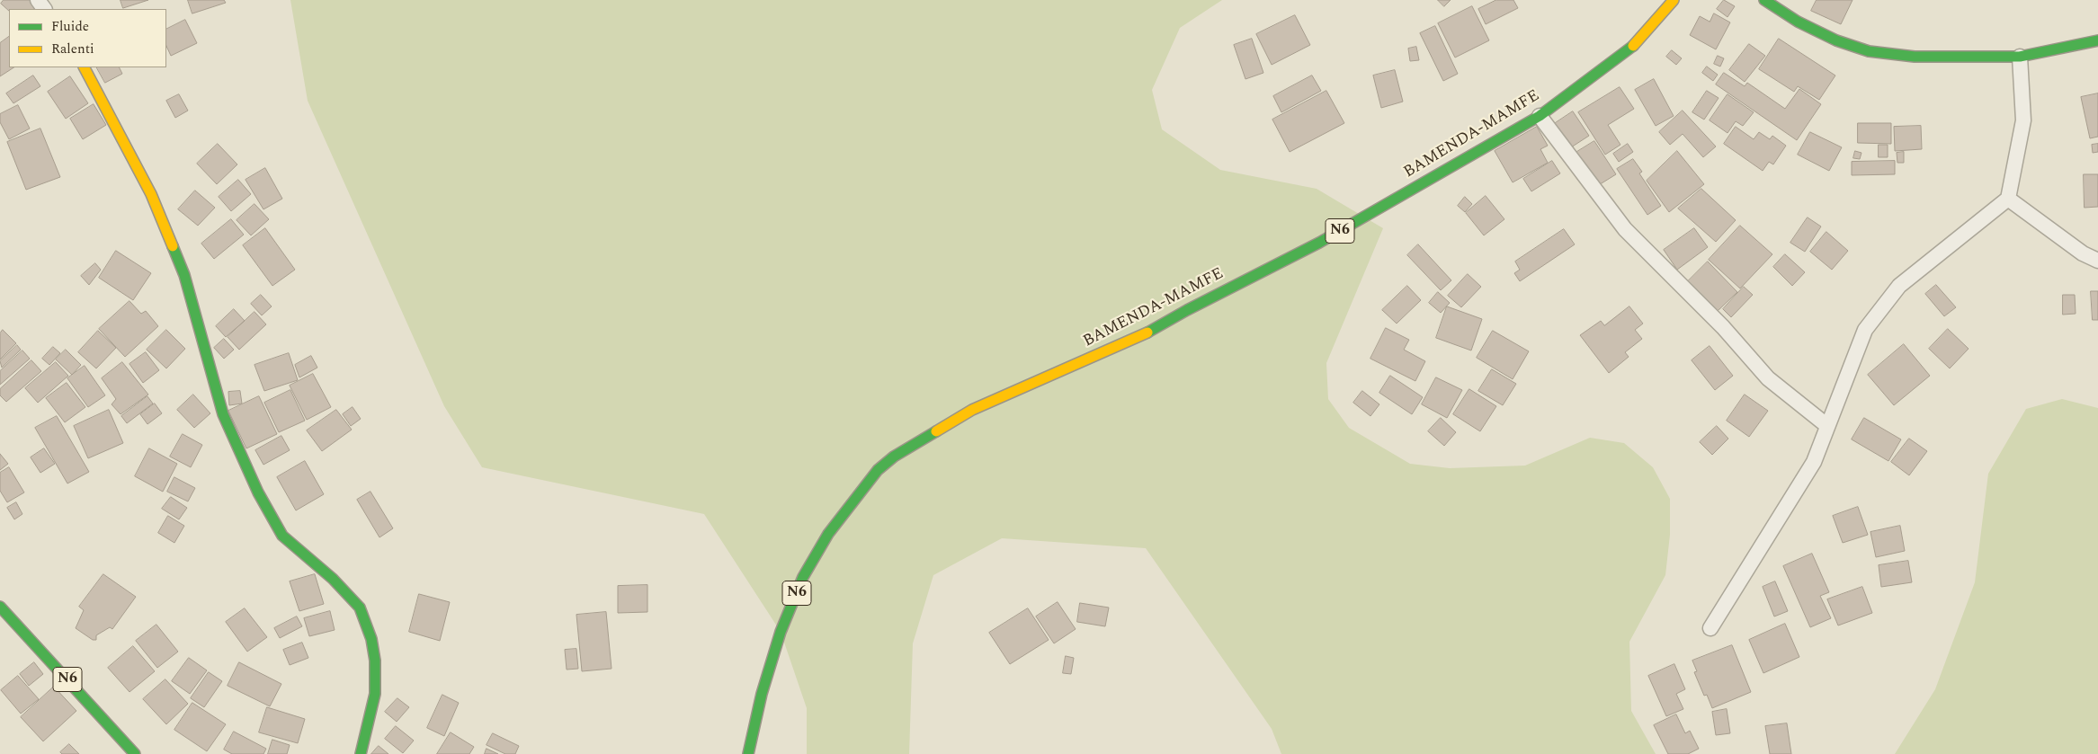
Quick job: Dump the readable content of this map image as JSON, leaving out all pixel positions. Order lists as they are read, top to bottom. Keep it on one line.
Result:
{"streets":{"main road":["BAMENDA-MAMFE","N6"]},"legend":["Fluide","Ralenti"]}
